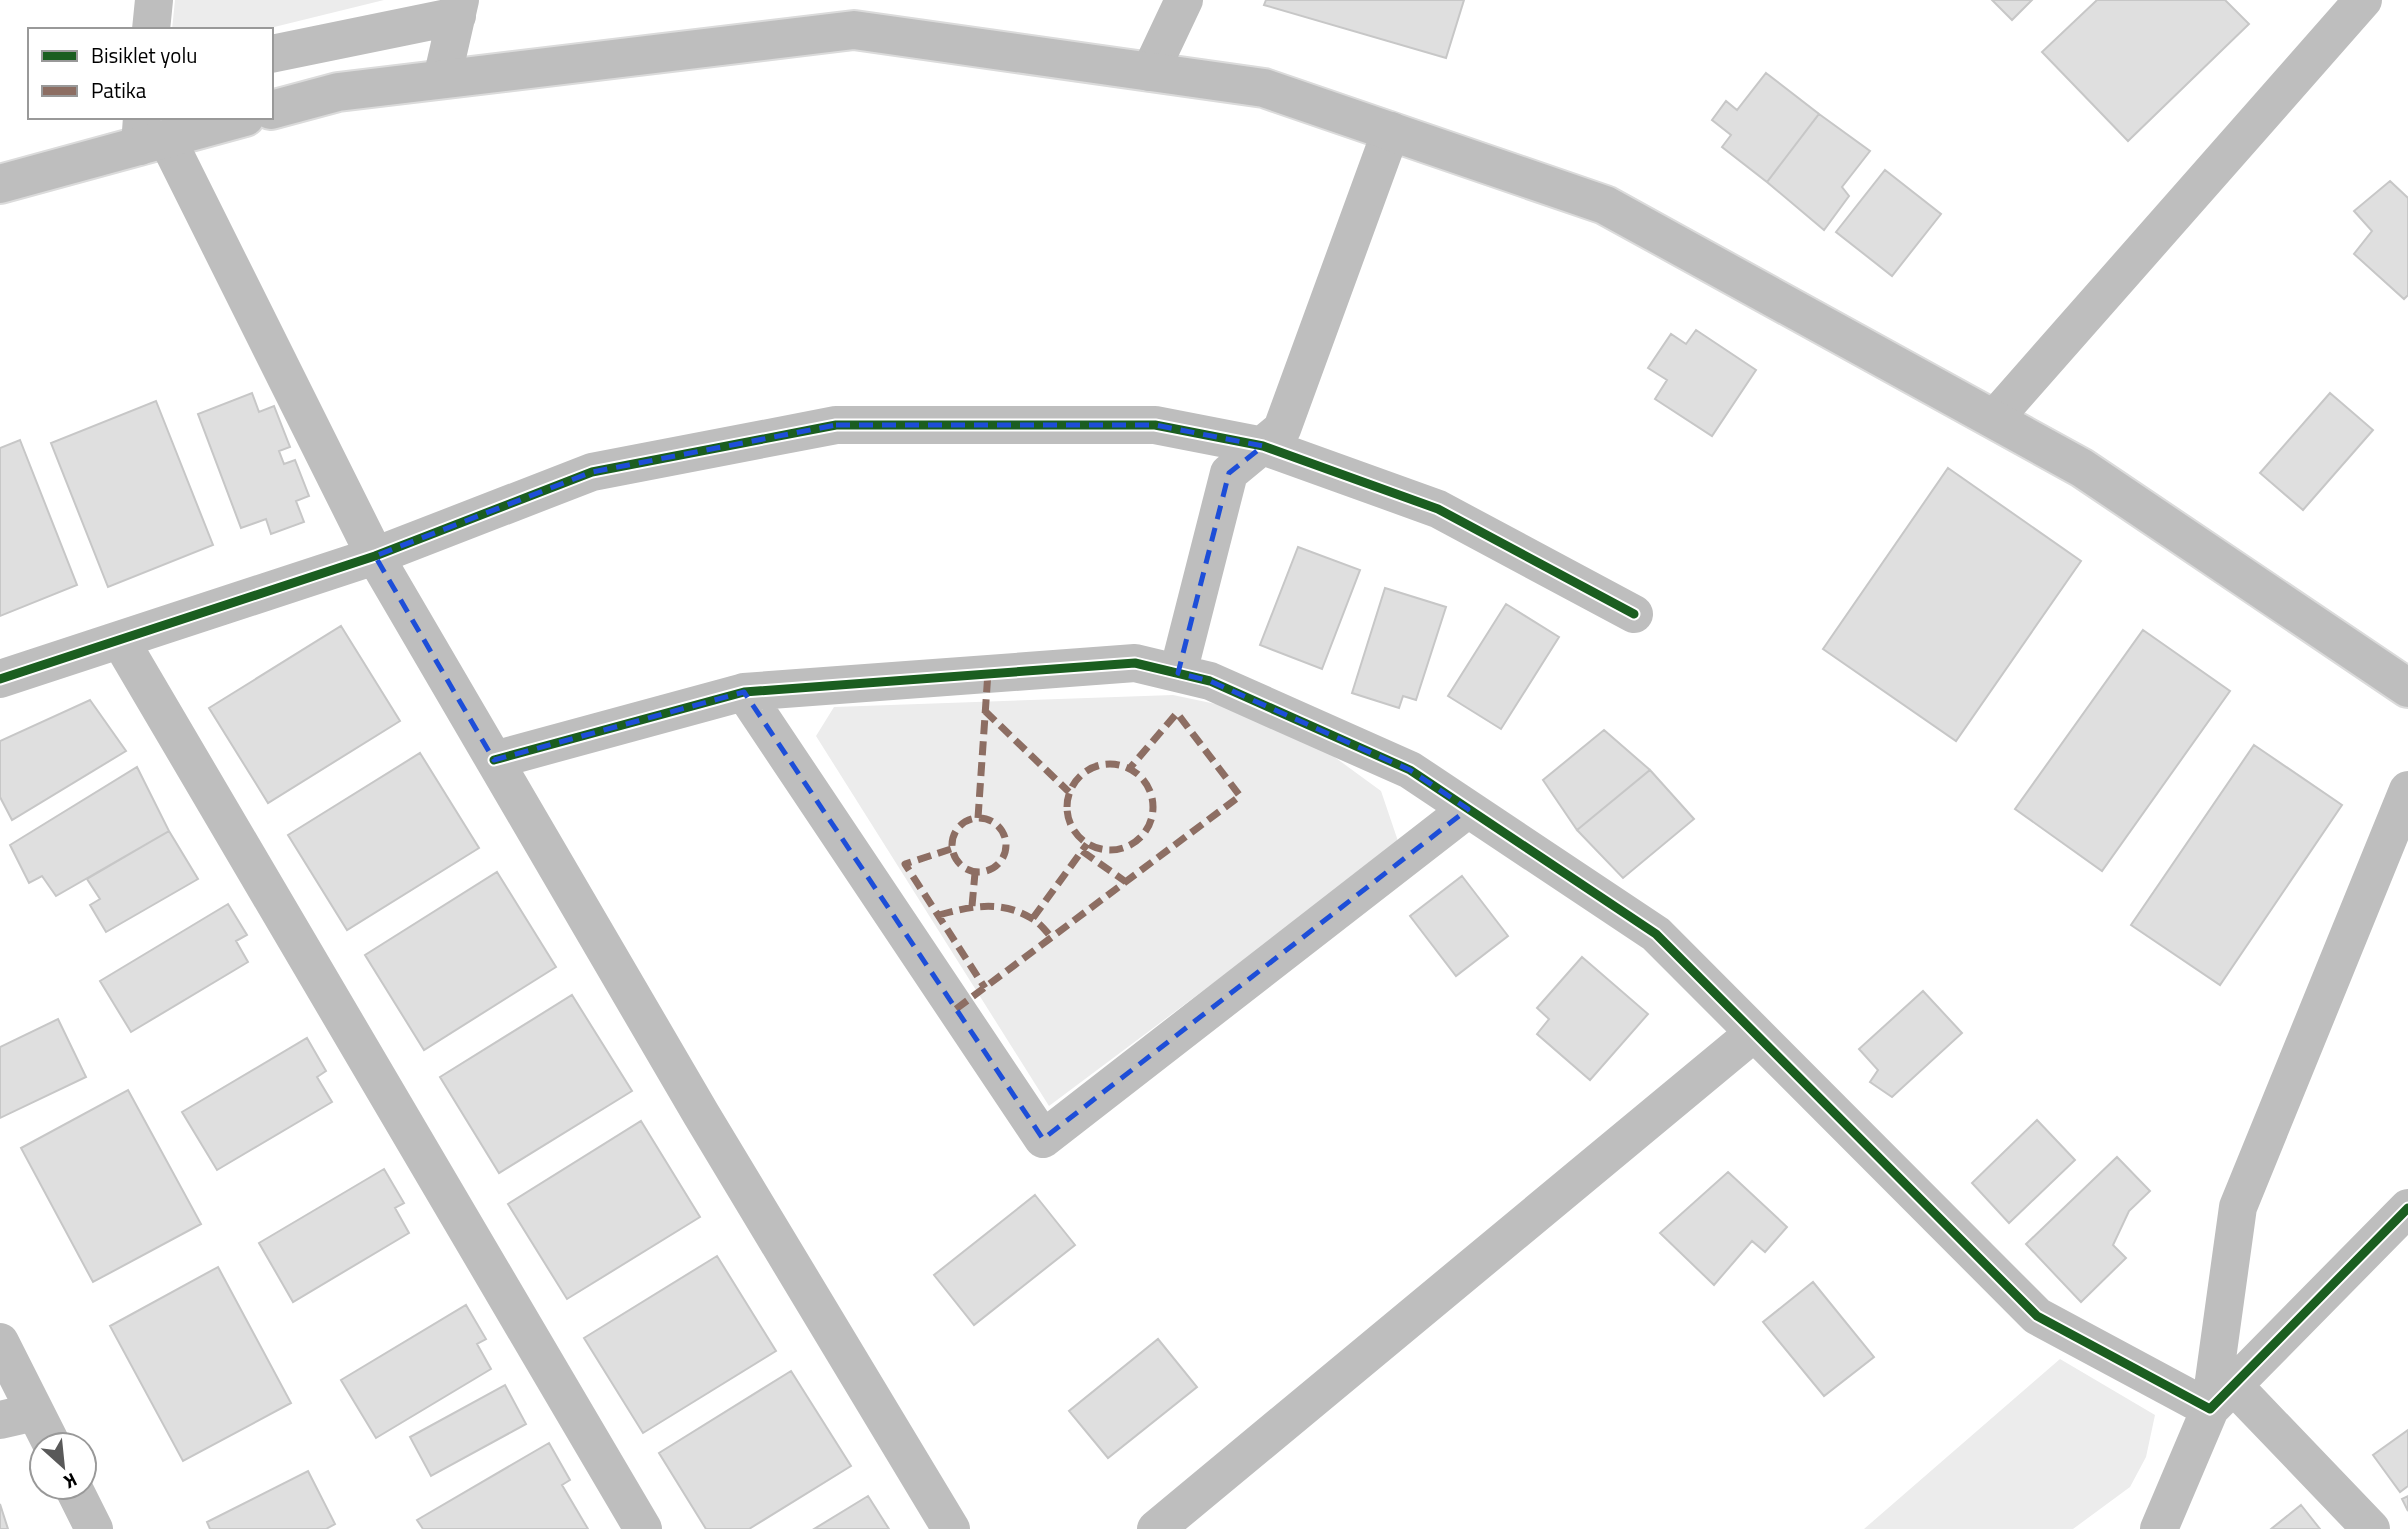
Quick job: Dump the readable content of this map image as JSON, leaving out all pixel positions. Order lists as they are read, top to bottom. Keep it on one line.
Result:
{"legend":["Bisiklet yolu","Patika"],"north":"bottom right"}
